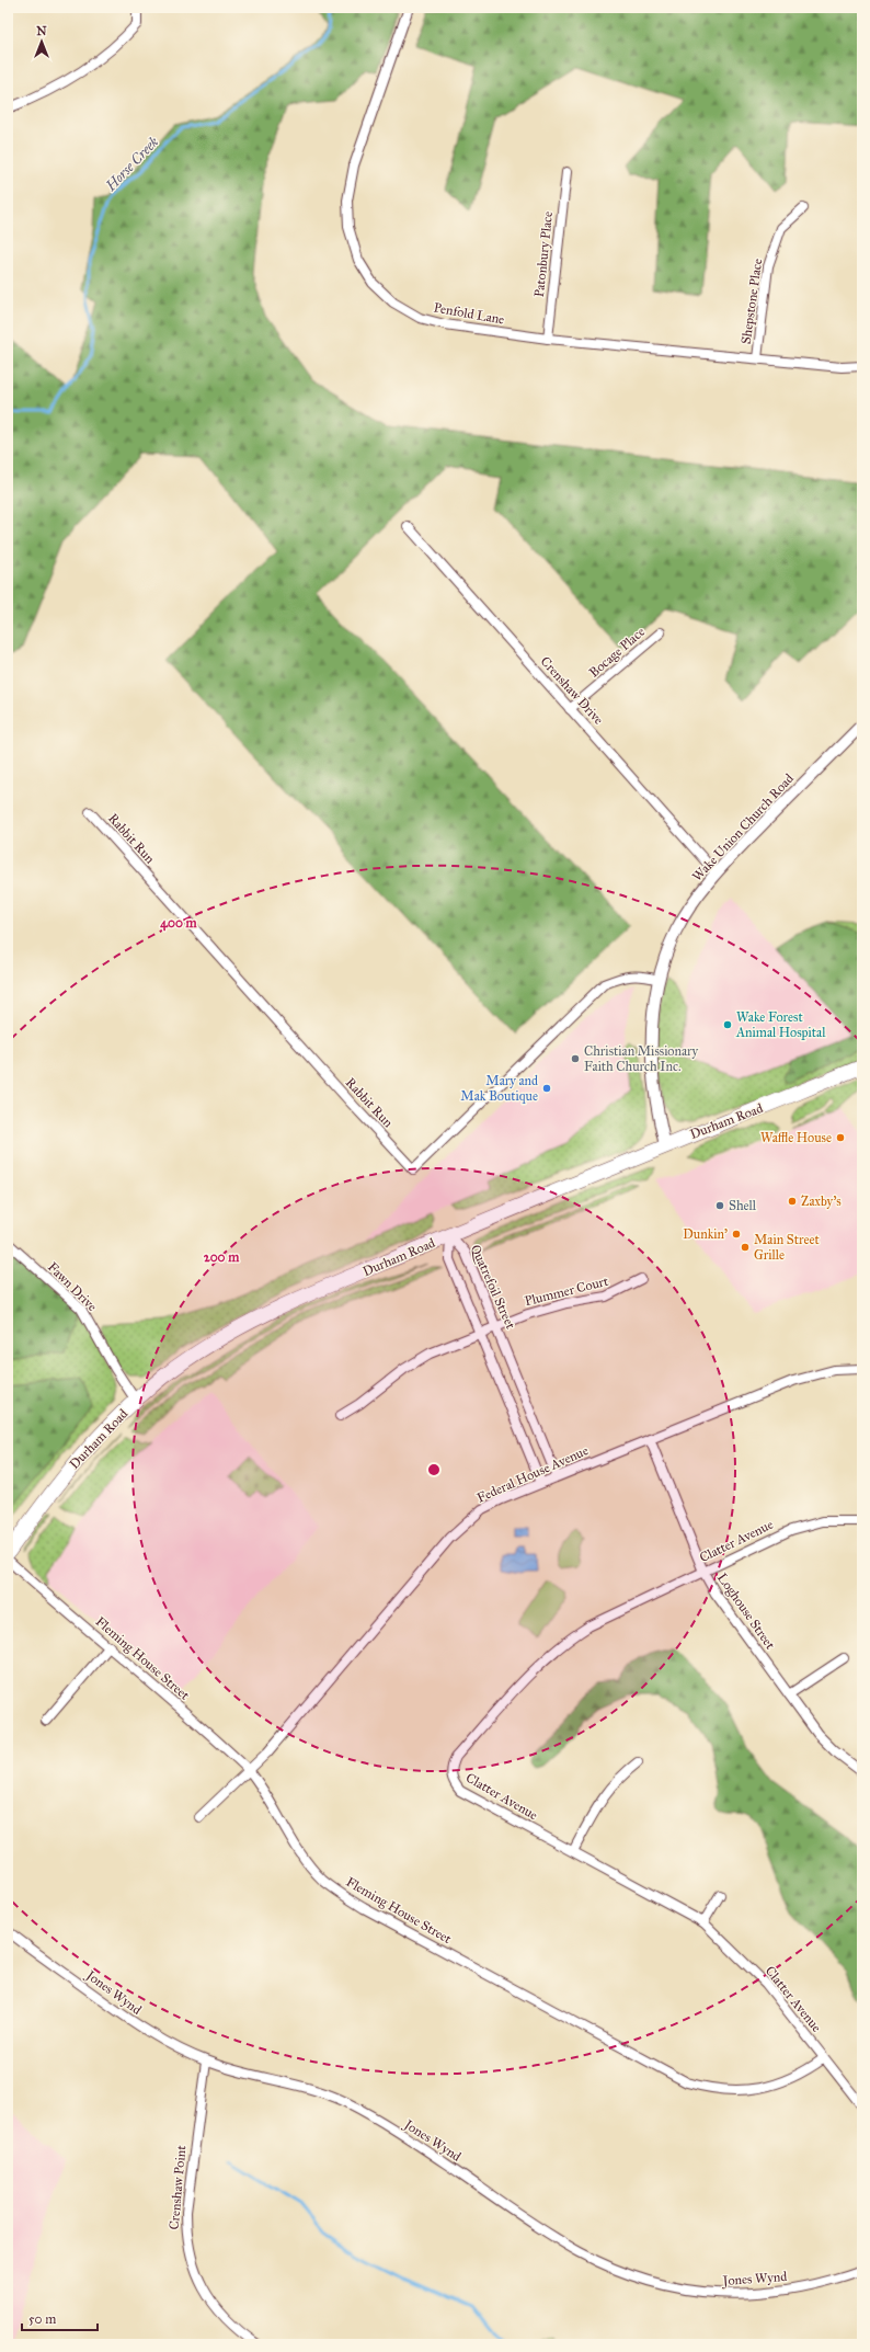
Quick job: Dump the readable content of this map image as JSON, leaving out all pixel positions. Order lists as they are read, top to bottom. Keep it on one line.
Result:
{"streets":{"main road":["Durham Road"],"street":["Patonbury Place","Shepstone Place","Penfold Lane","Bocage Place","Crenshaw Drive","Wake Union Church Road","Rabbit Run","Fawn Drive","Quatrefoil Street","Plummer Court","Federal House Avenue","Clatter Avenue","Loghouse Street","Fleming House Street","Jones Wynd","Crenshaw Point"]},"crossings":[["Patonbury Place","Penfold Lane"],["Shepstone Place","Penfold Lane"],["Bocage Place","Crenshaw Drive"],["Crenshaw Drive","Wake Union Church Road"],["Wake Union Church Road","Rabbit Run"],["Wake Union Church Road","Durham Road"],["Durham Road","Fawn Drive"],["Durham Road","Quatrefoil Street"],["Quatrefoil Street","Plummer Court"],["Quatrefoil Street","Federal House Avenue"],["Federal House Avenue","Loghouse Street"],["Federal House Avenue","Fleming House Street"],["Clatter Avenue","Loghouse Street"],["Clatter Avenue","Fleming House Street"],["Jones Wynd","Crenshaw Point"]],"water":["Horse Creek"],"places":["Wake Forest Animal Hospital","Christian Missionary Faith Church Inc.","Mary and Mak Boutique","Waffle House","Zaxby's","Shell","Dunkin'","Main Street Grille"],"scale_bar":"50 m","north":"top","rings":["400 m","200 m"]}
